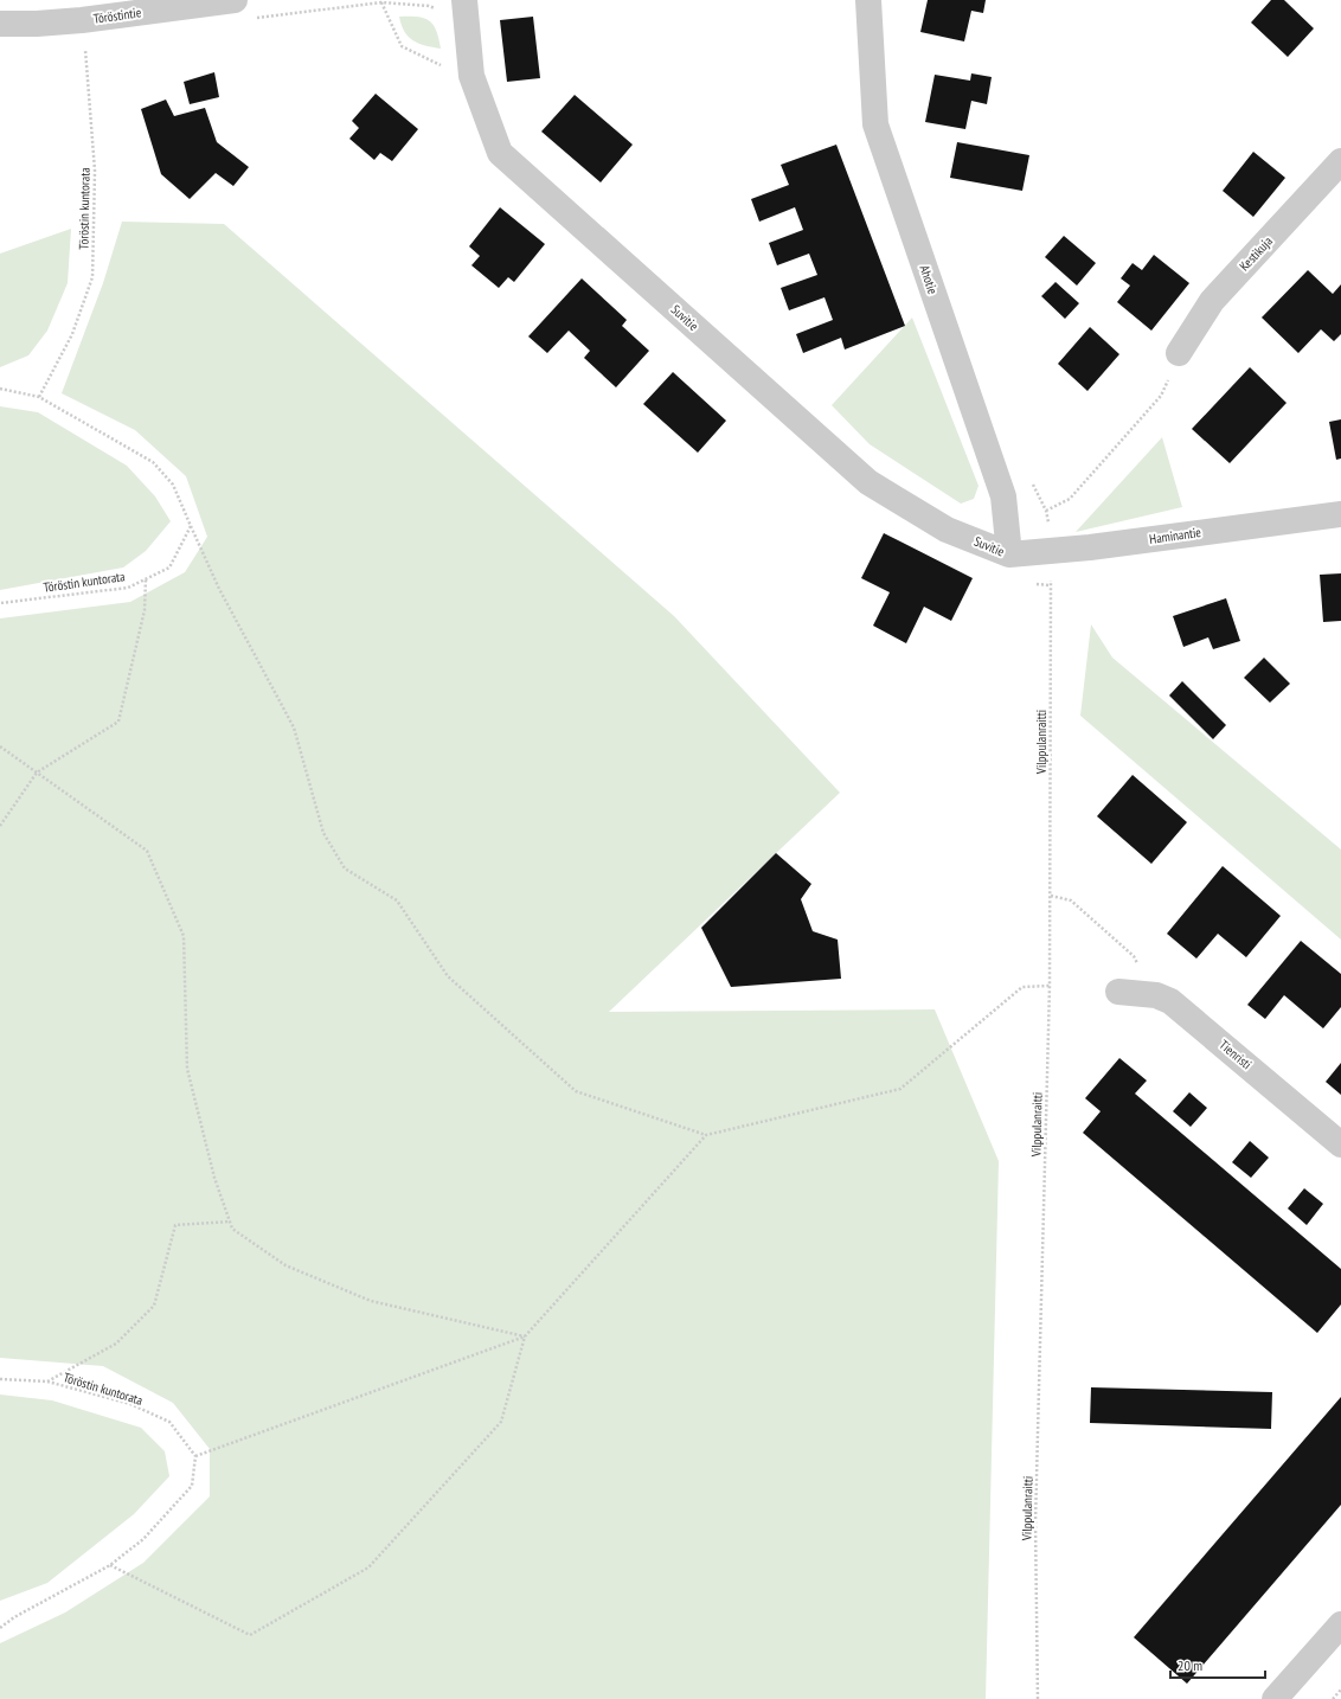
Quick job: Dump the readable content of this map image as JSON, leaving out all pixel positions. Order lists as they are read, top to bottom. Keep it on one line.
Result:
{"streets":{"street":["Töröstintie","Kestikuja","Ahotie","Suvitie","Haminantie","Tienristi"],"path":["Töröstin kuntorata","Vilppulanraitti"]},"crossings":[["Ahotie","Suvitie"],["Ahotie","Haminantie"],["Suvitie","Haminantie"],["Haminantie","Vilppulanraitti"]],"scale_bar":"20 m"}
